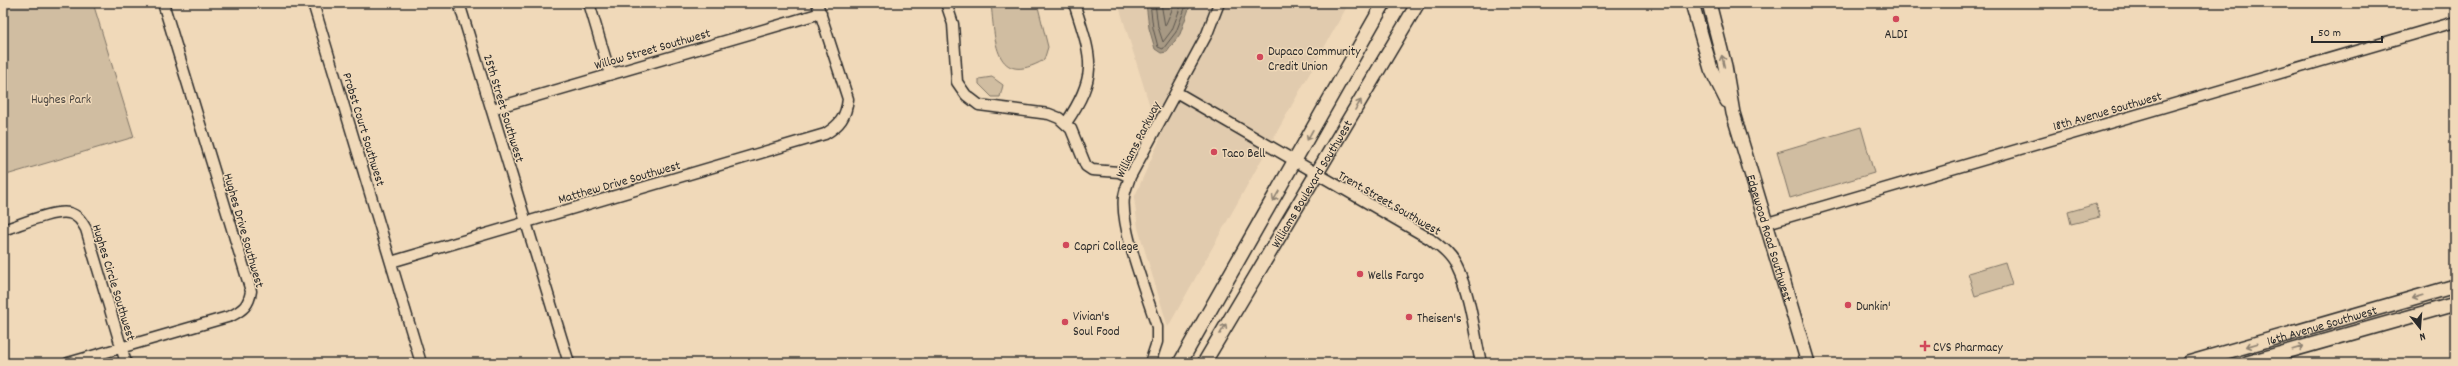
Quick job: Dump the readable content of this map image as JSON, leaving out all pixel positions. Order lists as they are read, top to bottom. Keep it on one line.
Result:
{"streets":{"main road":["Williams Boulevard Southwest","Edgewood Road Southwest","16th Avenue Southwest"],"street":["Willow Street Southwest","25th Street Southwest","18th Avenue Southwest","Probst Court Southwest","Williams Parkway","Matthew Drive Southwest","Trent Street Southwest","Hughes Drive Southwest","Hughes Circle Southwest"]},"crossings":[["Willow Street Southwest","25th Street Southwest"],["Willow Street Southwest","Matthew Drive Southwest"],["25th Street Southwest","Matthew Drive Southwest"],["18th Avenue Southwest","Edgewood Road Southwest"],["Probst Court Southwest","Matthew Drive Southwest"],["Williams Parkway","Trent Street Southwest"],["Williams Boulevard Southwest","Trent Street Southwest"],["Hughes Drive Southwest","Hughes Circle Southwest"]],"parks":["Hughes Park"],"places":{"other":["ALDI","Dupaco Community Credit Union","Taco Bell","Capri College","Wells Fargo","Dunkin'","Theisen's","Vivian's Soul Food"],"health":["CVS Pharmacy"]},"scale_bar":"50 m","north":"bottom"}
